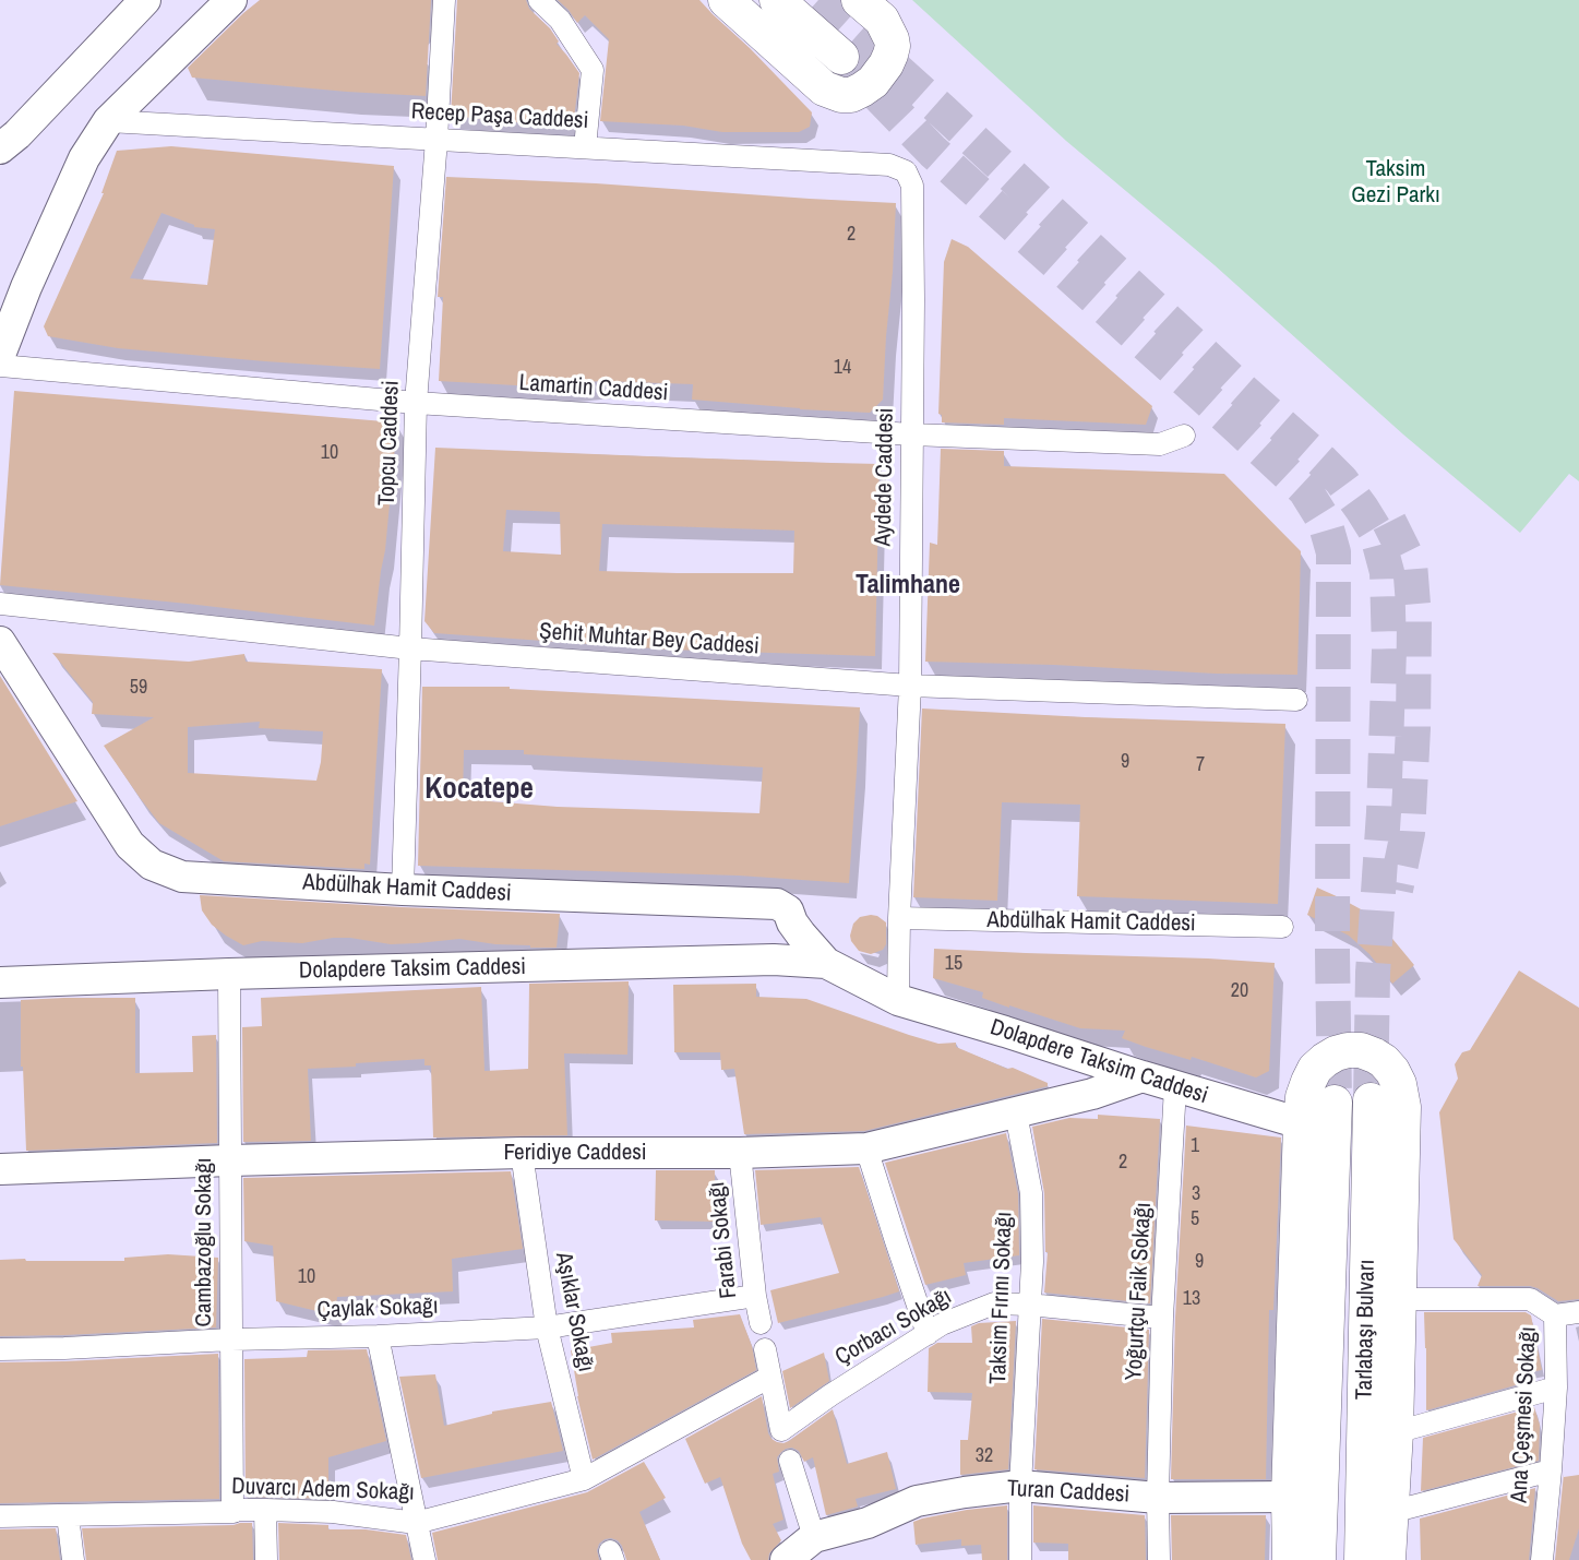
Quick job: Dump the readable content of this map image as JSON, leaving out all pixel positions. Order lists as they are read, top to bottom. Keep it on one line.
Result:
{"streets":{"main road":["Tarlabaşı Bulvarı"],"street":["Recep Paşa Caddesi","Lamartin Caddesi","Topcu Caddesi","Aydede Caddesi","Şehit Muhtar Bey Caddesi","Abdülhak Hamit Caddesi","Dolapdere Taksim Caddesi","Feridiye Caddesi","Farabi Sokağı","Cambazoğlu Sokağı","Yoğurtçu Faik Sokağı","Taksim Fırını Sokağı","Çaylak Sokağı","Aşıklar Sokağı","Çorbacı Sokağı","Ana Çeşmesi Sokağı","Duvarcı Adem Sokağı","Turan Caddesi"]},"crossings":[["Recep Paşa Caddesi","Topcu Caddesi"],["Recep Paşa Caddesi","Aydede Caddesi"],["Lamartin Caddesi","Topcu Caddesi"],["Lamartin Caddesi","Aydede Caddesi"],["Topcu Caddesi","Şehit Muhtar Bey Caddesi"],["Topcu Caddesi","Abdülhak Hamit Caddesi"],["Aydede Caddesi","Şehit Muhtar Bey Caddesi"],["Aydede Caddesi","Abdülhak Hamit Caddesi"],["Aydede Caddesi","Dolapdere Taksim Caddesi"],["Abdülhak Hamit Caddesi","Dolapdere Taksim Caddesi"],["Dolapdere Taksim Caddesi","Feridiye Caddesi"],["Dolapdere Taksim Caddesi","Cambazoğlu Sokağı"],["Dolapdere Taksim Caddesi","Yoğurtçu Faik Sokağı"],["Feridiye Caddesi","Farabi Sokağı"],["Feridiye Caddesi","Cambazoğlu Sokağı"],["Feridiye Caddesi","Taksim Fırını Sokağı"],["Feridiye Caddesi","Aşıklar Sokağı"],["Farabi Sokağı","Çaylak Sokağı"],["Cambazoğlu Sokağı","Çaylak Sokağı"],["Cambazoğlu Sokağı","Duvarcı Adem Sokağı"],["Yoğurtçu Faik Sokağı","Çorbacı Sokağı"],["Yoğurtçu Faik Sokağı","Turan Caddesi"],["Taksim Fırını Sokağı","Çorbacı Sokağı"],["Taksim Fırını Sokağı","Turan Caddesi"],["Çaylak Sokağı","Aşıklar Sokağı"],["Aşıklar Sokağı","Duvarcı Adem Sokağı"],["Çorbacı Sokağı","Duvarcı Adem Sokağı"]],"districts":["Talimhane","Kocatepe"],"parks":["Taksim Gezi Parkı"],"house_numbers":["2","14","10","59","9","7","15","20","1","2","3","5","9","10","13","32"]}
